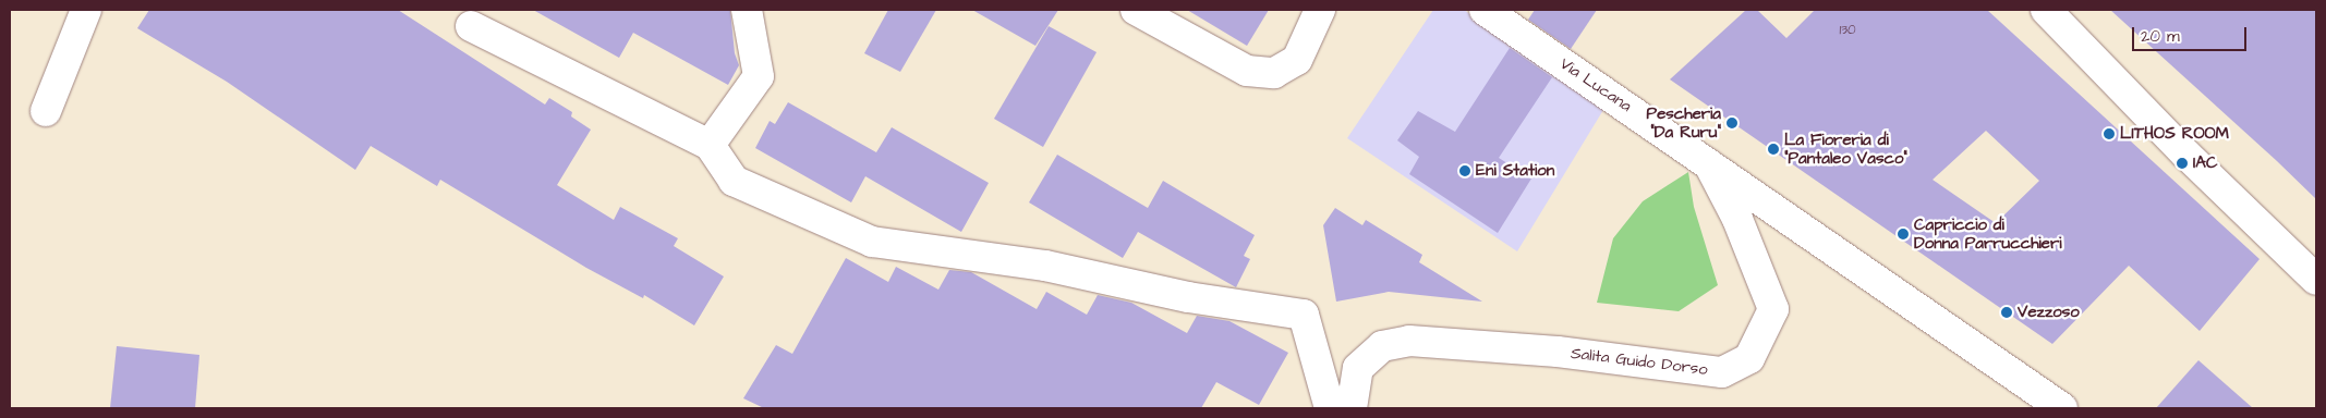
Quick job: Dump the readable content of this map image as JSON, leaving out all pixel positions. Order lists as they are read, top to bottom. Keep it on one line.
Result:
{"streets":{"street":["Via Lucana","Salita Guido Dorso"]},"crossings":[["Via Lucana","Salita Guido Dorso"]],"places":["Pescheria \"Da Ruru\"","LITHOS ROOM","La Fioreria di \"Pantaleo Vasco\"","IAC","Eni Station","Capriccio di Donna Parrucchieri","Vezzoso"],"house_numbers":["130"],"scale_bar":"20 m"}
